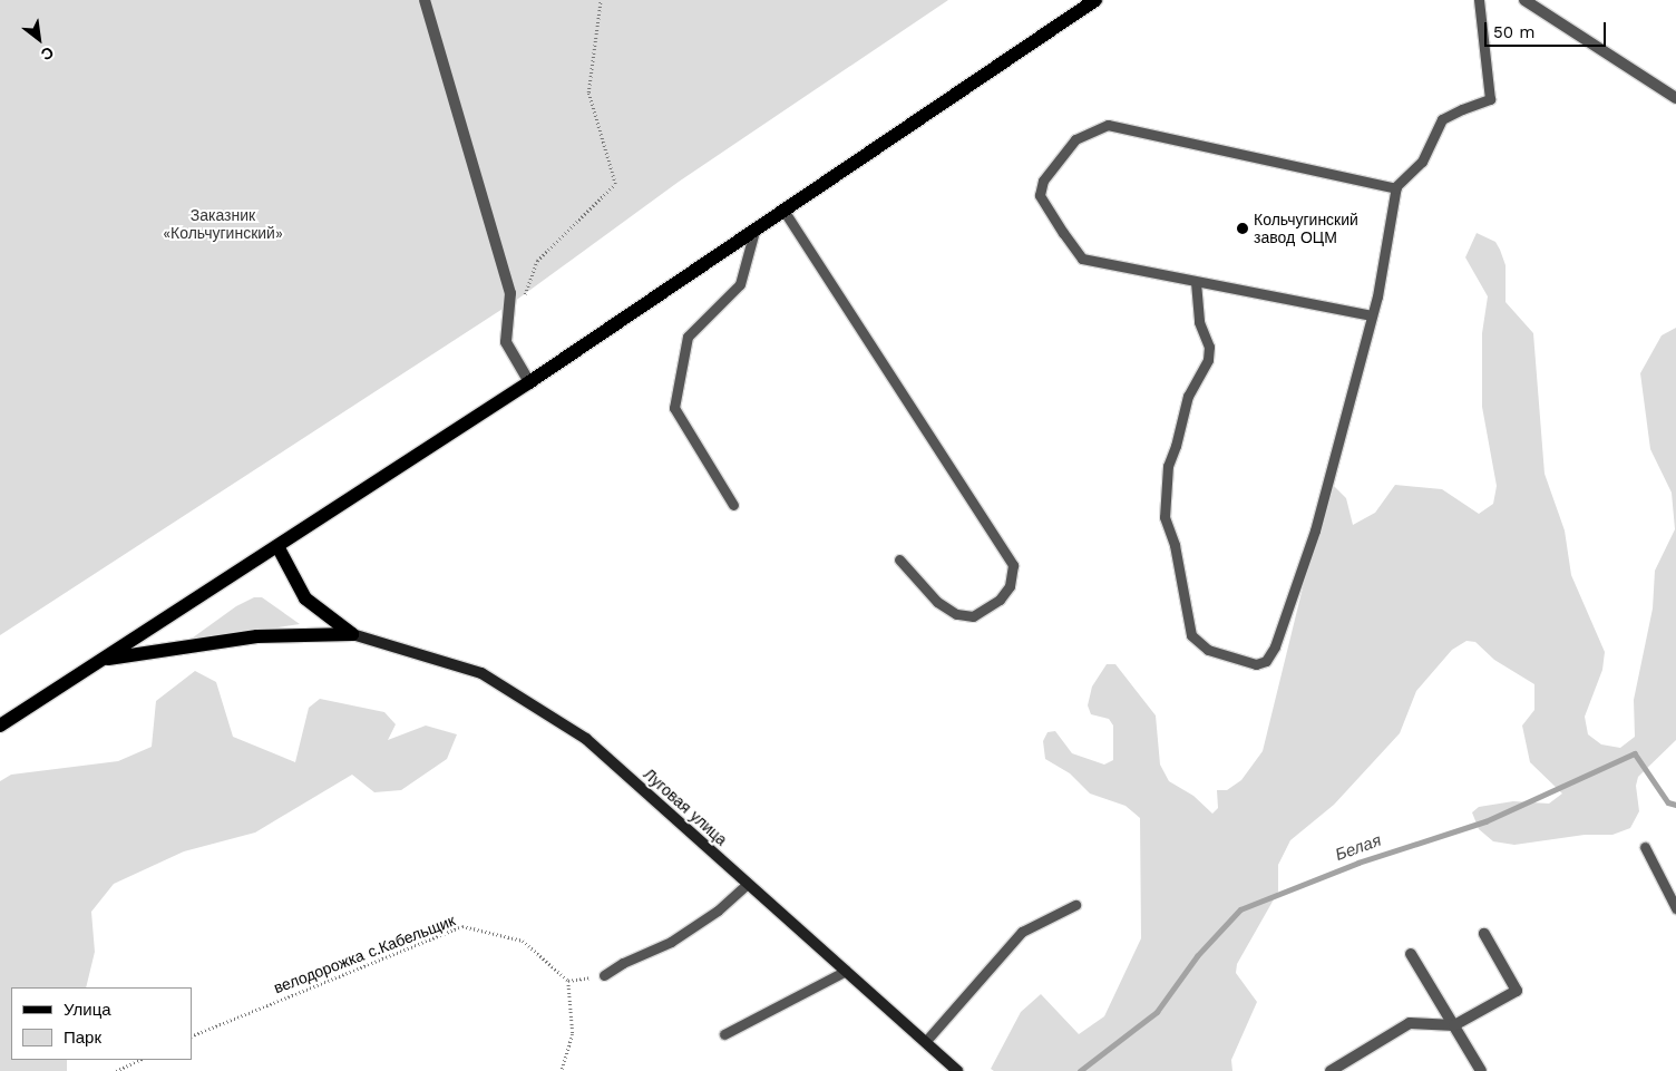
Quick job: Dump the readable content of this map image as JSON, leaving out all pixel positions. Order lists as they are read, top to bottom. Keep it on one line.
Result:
{"streets":{"street":["Луговая улица"],"path":["велодорожка с.Кабельщик"]},"water":["Белая"],"parks":["Заказник «Кольчугинский»"],"places":["Кольчугинский завод ОЦМ"],"legend":["Улица","Парк"],"scale_bar":"50 m","north":"bottom right"}
